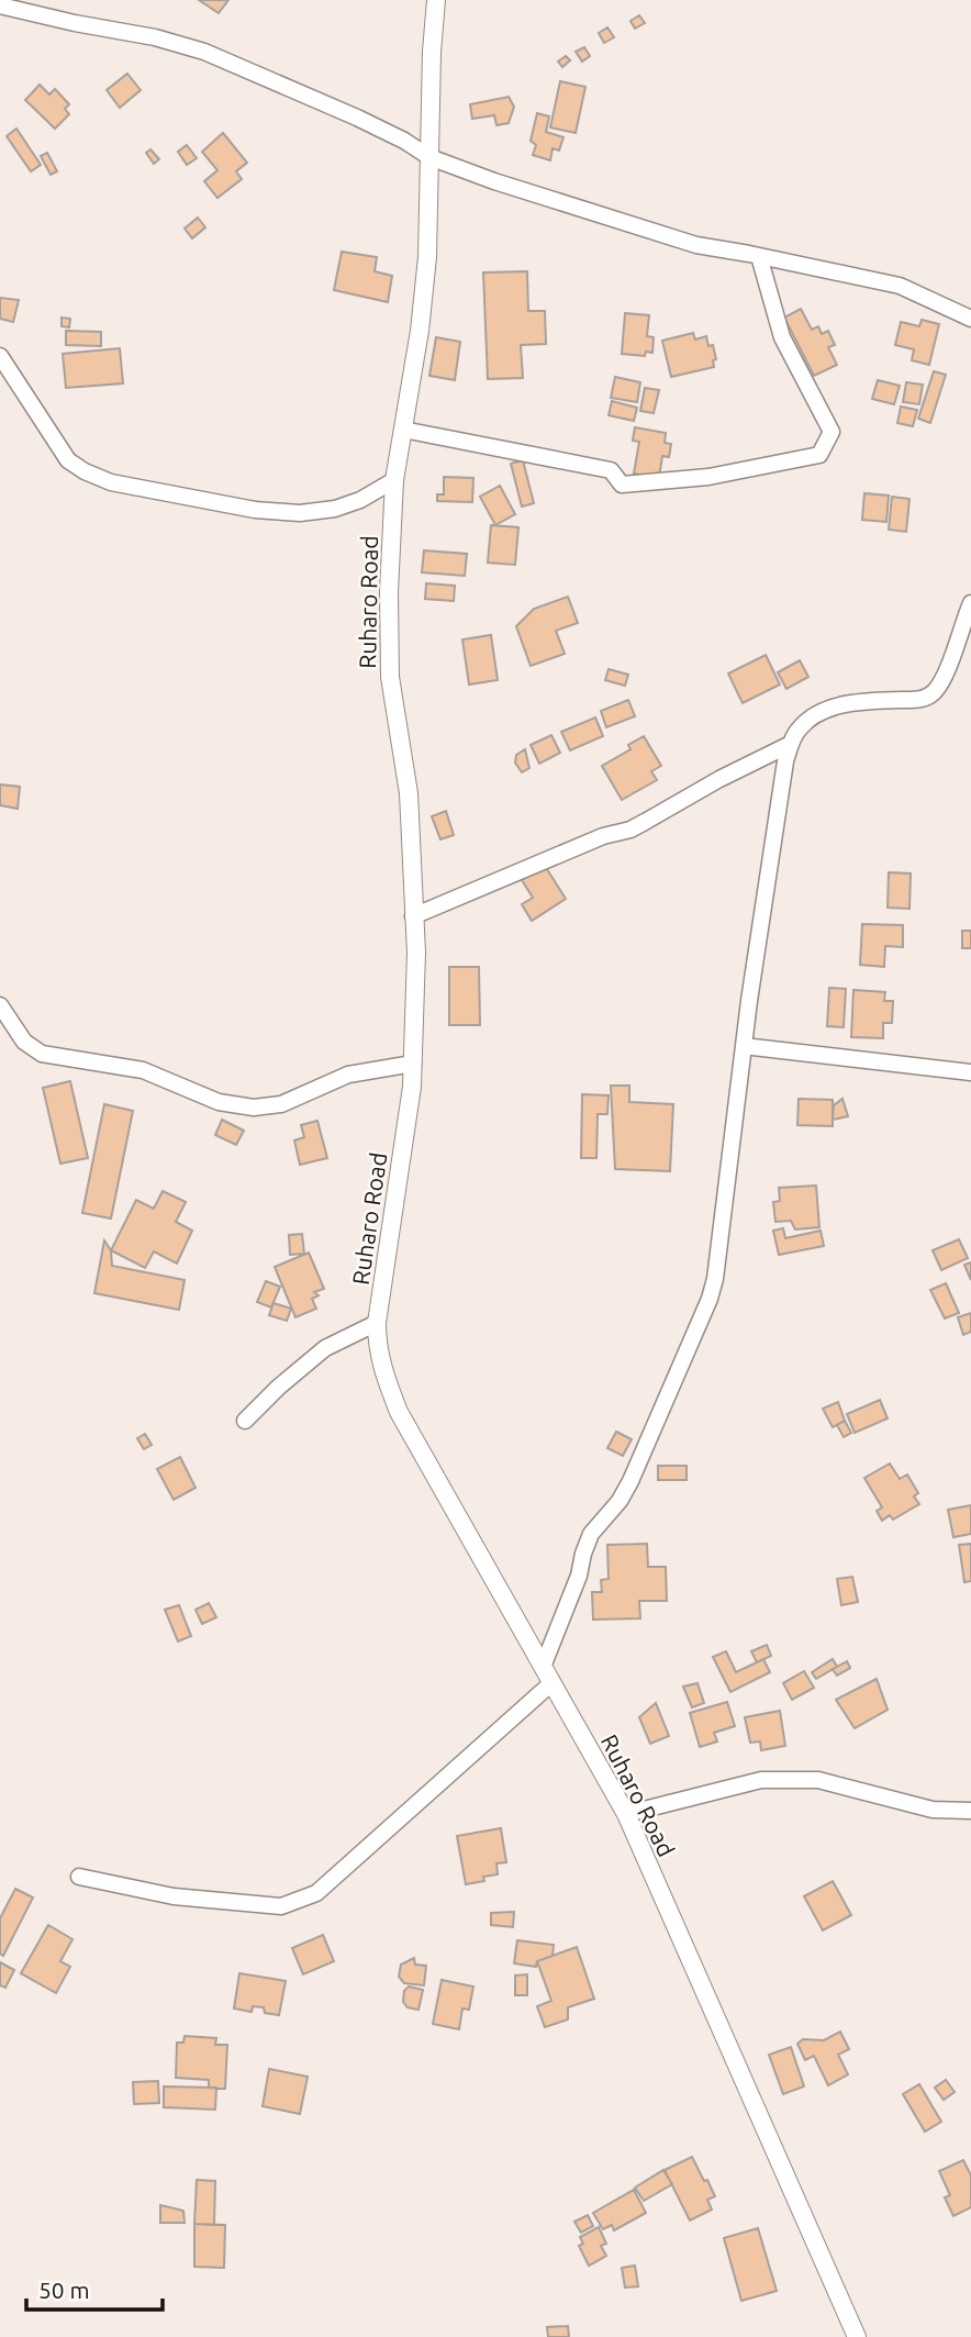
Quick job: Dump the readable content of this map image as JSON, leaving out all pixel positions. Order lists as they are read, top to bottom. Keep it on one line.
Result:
{"streets":{"street":["Ruharo Road"]},"scale_bar":"50 m"}
